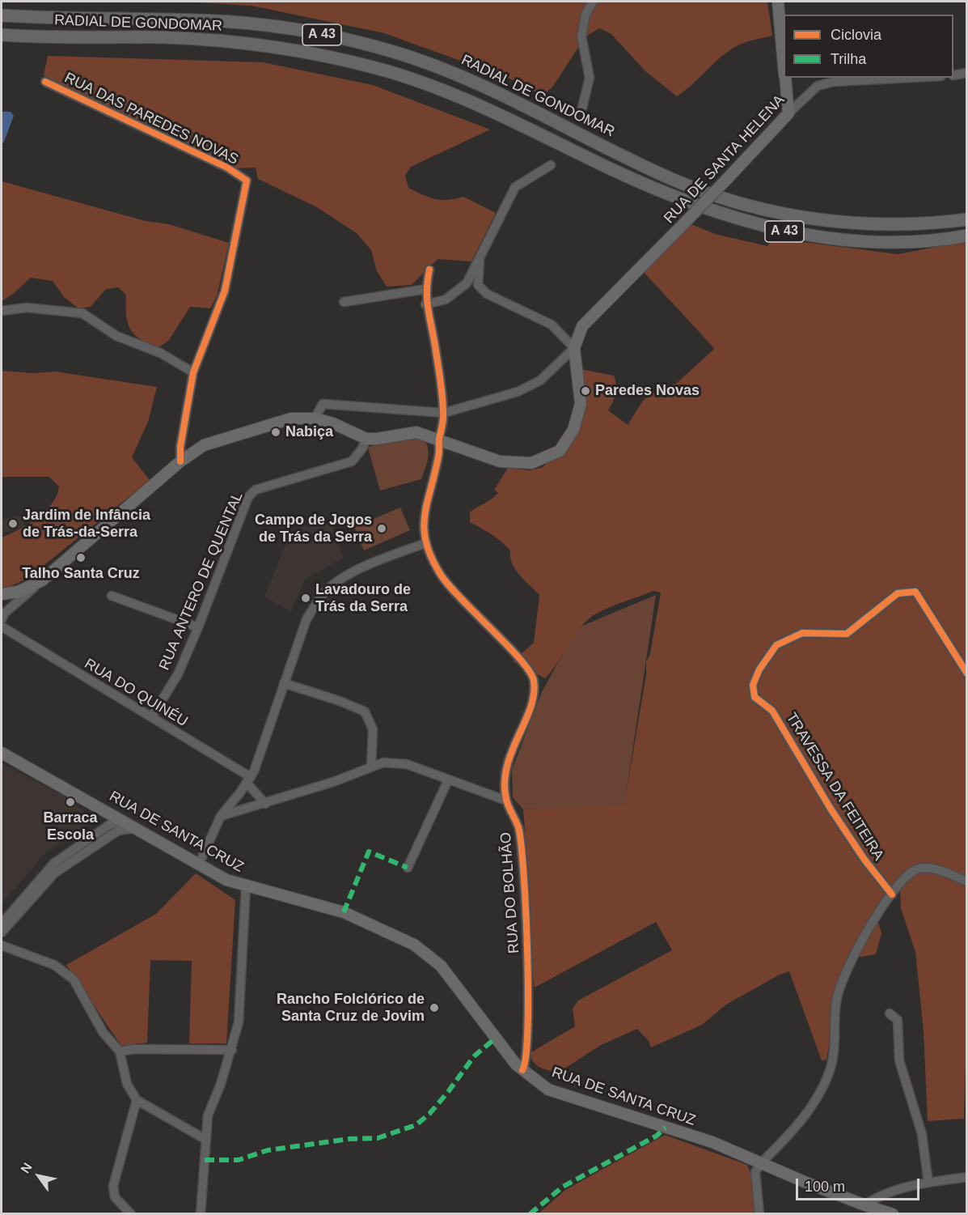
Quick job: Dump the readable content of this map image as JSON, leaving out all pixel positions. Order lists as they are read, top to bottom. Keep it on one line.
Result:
{"streets":{"highway":["RADIAL DE GONDOMAR","A 43"],"main road":["RUA DE SANTA HELENA","RUA DE SANTA CRUZ"],"street":["RUA DAS PAREDES NOVAS","RUA ANTERO DE QUENTAL","RUA DO QUINÉU","TRAVESSA DA FEITEIRA","RUA DO BOLHÃO"]},"crossings":[["RUA ANTERO DE QUENTAL","RUA DO QUINÉU"],["RUA DE SANTA CRUZ","RUA DO BOLHÃO"]],"places":["Paredes Novas","Nabiça","Jardim de Infância de Trás-da-Serra","Campo de Jogos de Trás da Serra","Talho Santa Cruz","Lavadouro de Trás da Serra","Barraca Escola","Rancho Folclórico de Santa Cruz de Jovim"],"legend":["Ciclovia","Trilha"],"scale_bar":"100 m","north":"top left"}
